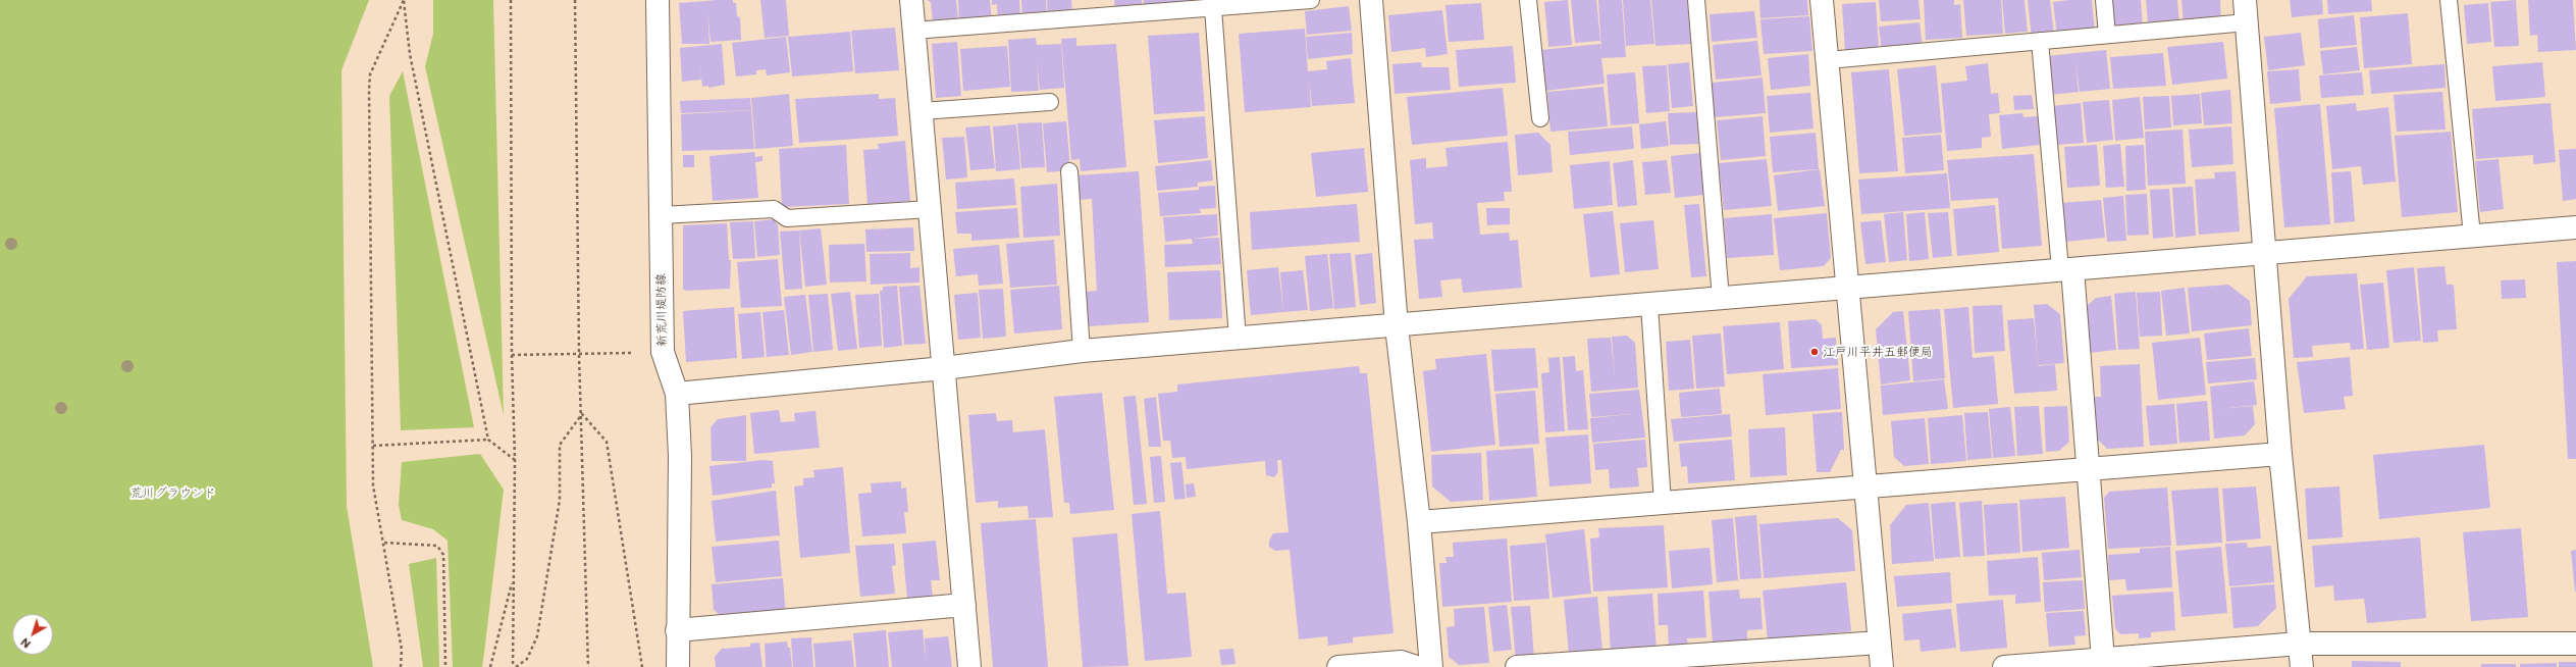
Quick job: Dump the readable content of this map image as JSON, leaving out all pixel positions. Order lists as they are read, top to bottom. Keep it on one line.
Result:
{"streets":{"street":["新荒川堤防線"]},"parks":["荒川グラウンド"],"places":["江戸川平井五郵便局"],"north":"bottom left"}
